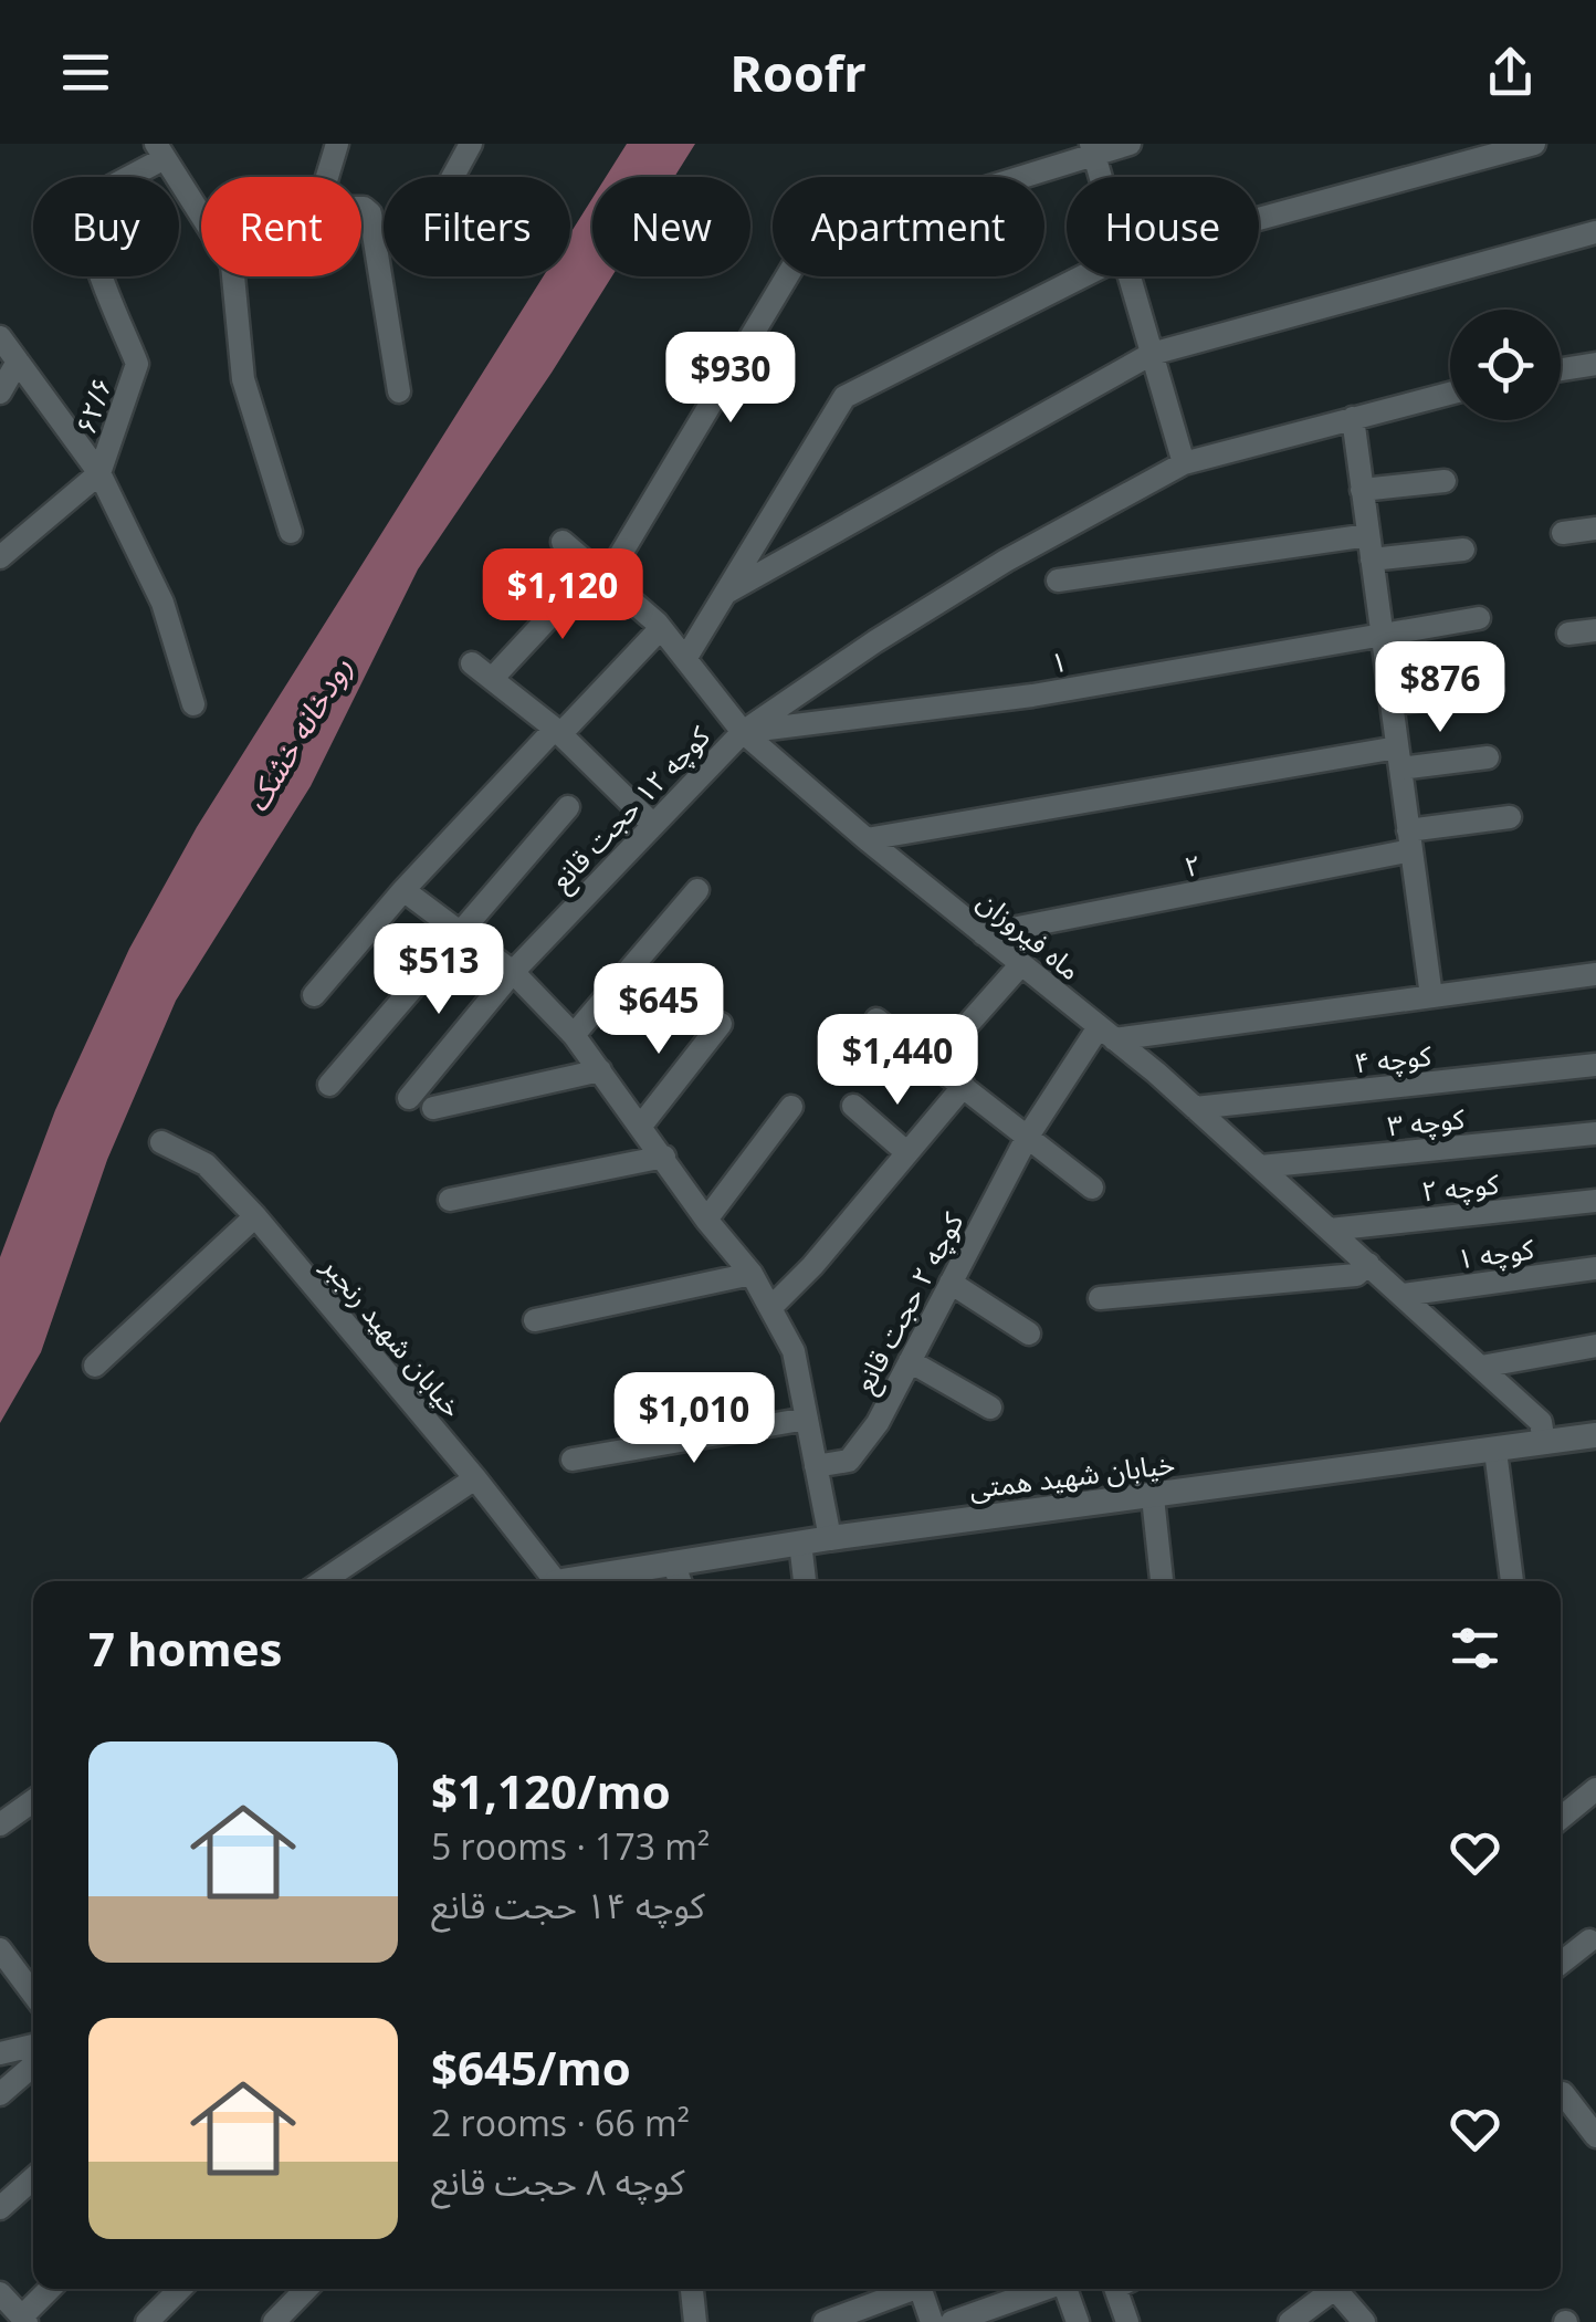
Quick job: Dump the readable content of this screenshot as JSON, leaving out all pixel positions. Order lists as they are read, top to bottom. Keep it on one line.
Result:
{"streets":{"street":["۶۲/۶","۱","کوچه ۱۲ حجت قانع","۲","ماه فیروزان","کوچه ۴","کوچه ۳","کوچه ۲","کوچه ۱","کوچه ۲ حجت قانع","خیابان شهید رنجبر","خیابان شهید همتی"]},"crossings":[["۱","کوچه ۱۲ حجت قانع"],["۱","ماه فیروزان"],["کوچه ۱۲ حجت قانع","ماه فیروزان"],["۲","ماه فیروزان"],["ماه فیروزان","کوچه ۴"],["ماه فیروزان","کوچه ۳"],["ماه فیروزان","کوچه ۲"],["ماه فیروزان","کوچه ۱"],["ماه فیروزان","کوچه ۲ حجت قانع"],["ماه فیروزان","خیابان شهید همتی"]],"water":["رودخانه خشک"],"page":{"header":"Roofr","chip":["Buy","Rent","Filters","New","Apartment","House"],"price":["$930","$1,120","$876","$513","$645","$1,440","$1,010"],"heading":"7 homes","list":[{"name":"$1,120/mo","note":"5 rooms · 173 m² · کوچه ۱۴ حجت قانع"},{"name":"$645/mo","note":"2 rooms · 66 m² · کوچه ۸ حجت قانع"}]}}
